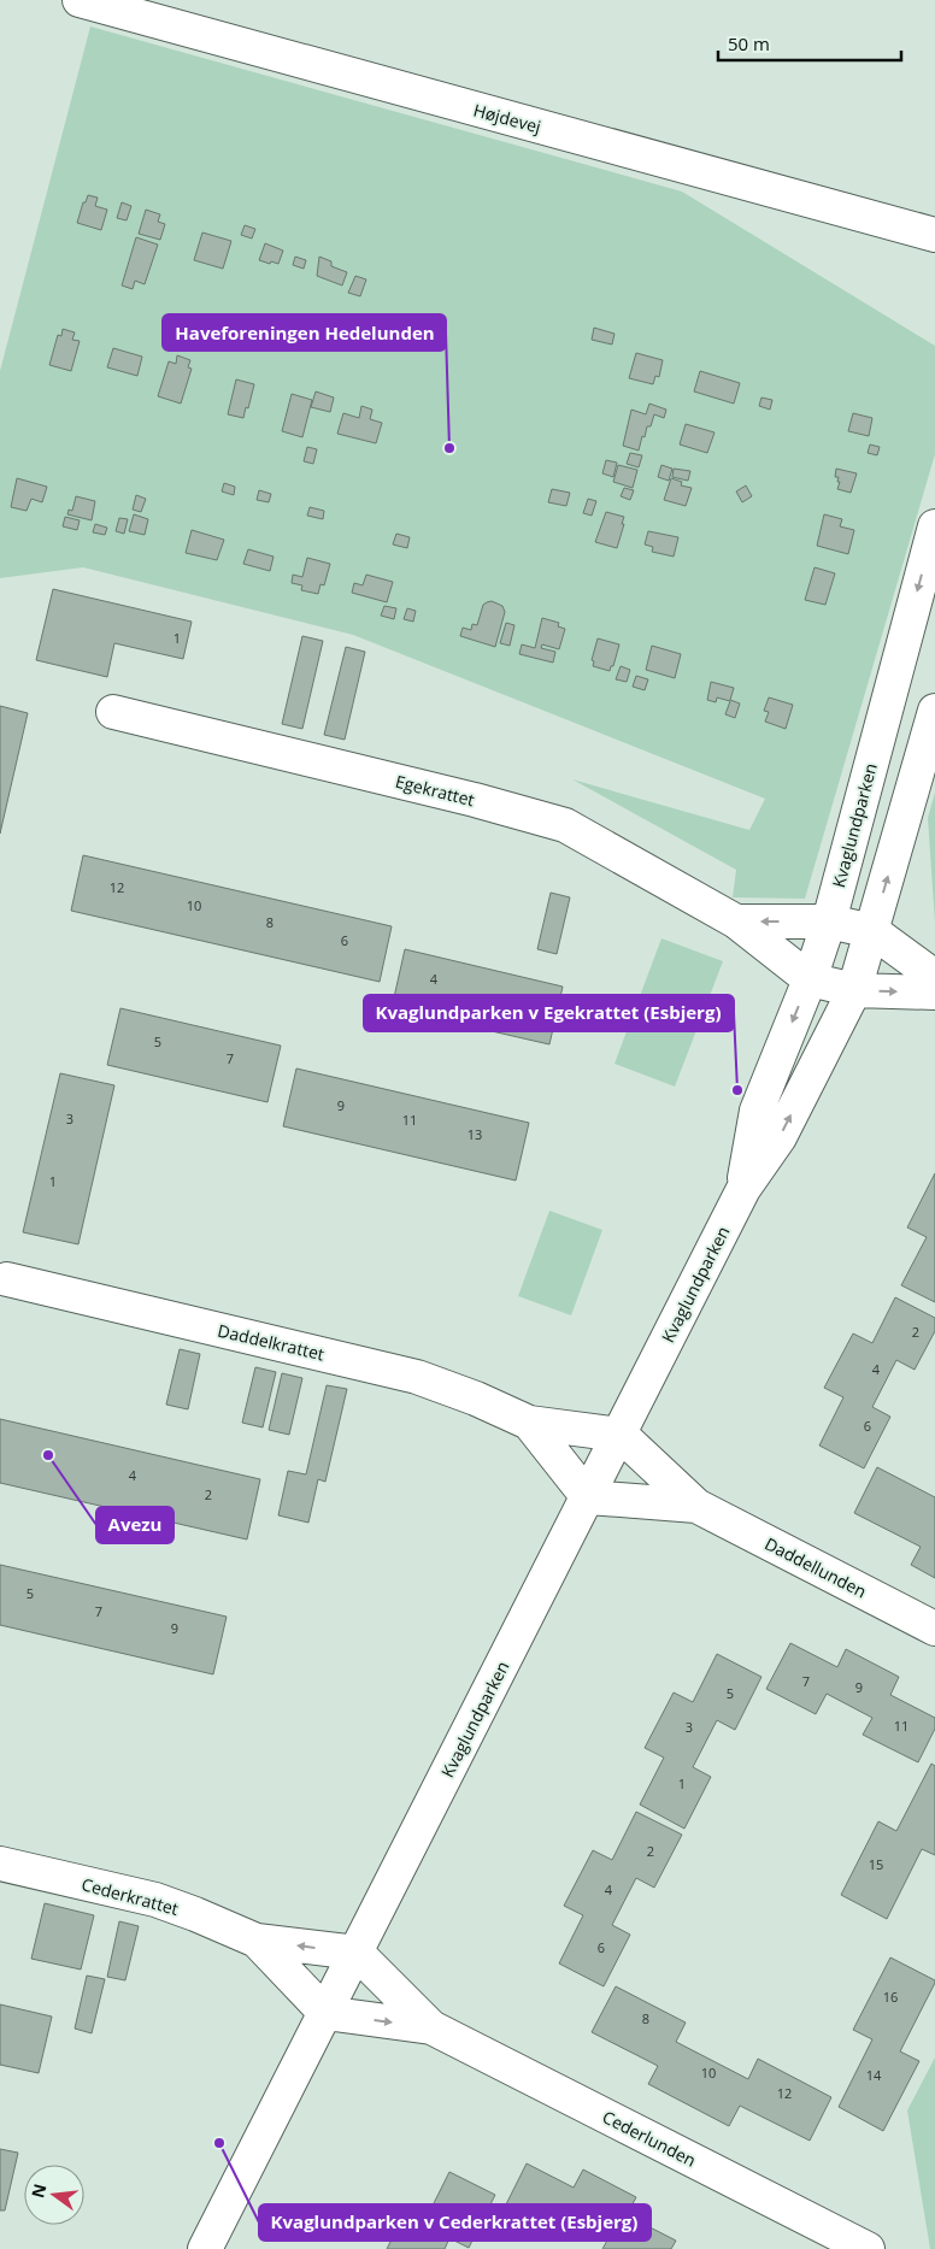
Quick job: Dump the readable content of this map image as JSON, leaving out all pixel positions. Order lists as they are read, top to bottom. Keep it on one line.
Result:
{"streets":{"street":["Højdevej","Egekrattet","Kvaglundparken","Daddelkrattet","Daddellunden","Cederkrattet","Cederlunden"]},"crossings":[["Egekrattet","Kvaglundparken"],["Kvaglundparken","Daddelkrattet"],["Kvaglundparken","Daddellunden"],["Kvaglundparken","Cederkrattet"],["Kvaglundparken","Cederlunden"],["Daddelkrattet","Daddellunden"],["Cederkrattet","Cederlunden"]],"places":["Haveforeningen Hedelunden","Kvaglundparken v Egekrattet (Esbjerg)","Avezu","Kvaglundparken v Cederkrattet (Esbjerg)"],"house_numbers":["1","12","10","8","6","4","5","7","9","3","11","13","1","2","4","6","4","2","5","7","9","7","9","5","11","3","1","2","15","4","6","16","8","10","14","12"],"scale_bar":"50 m","north":"left"}
